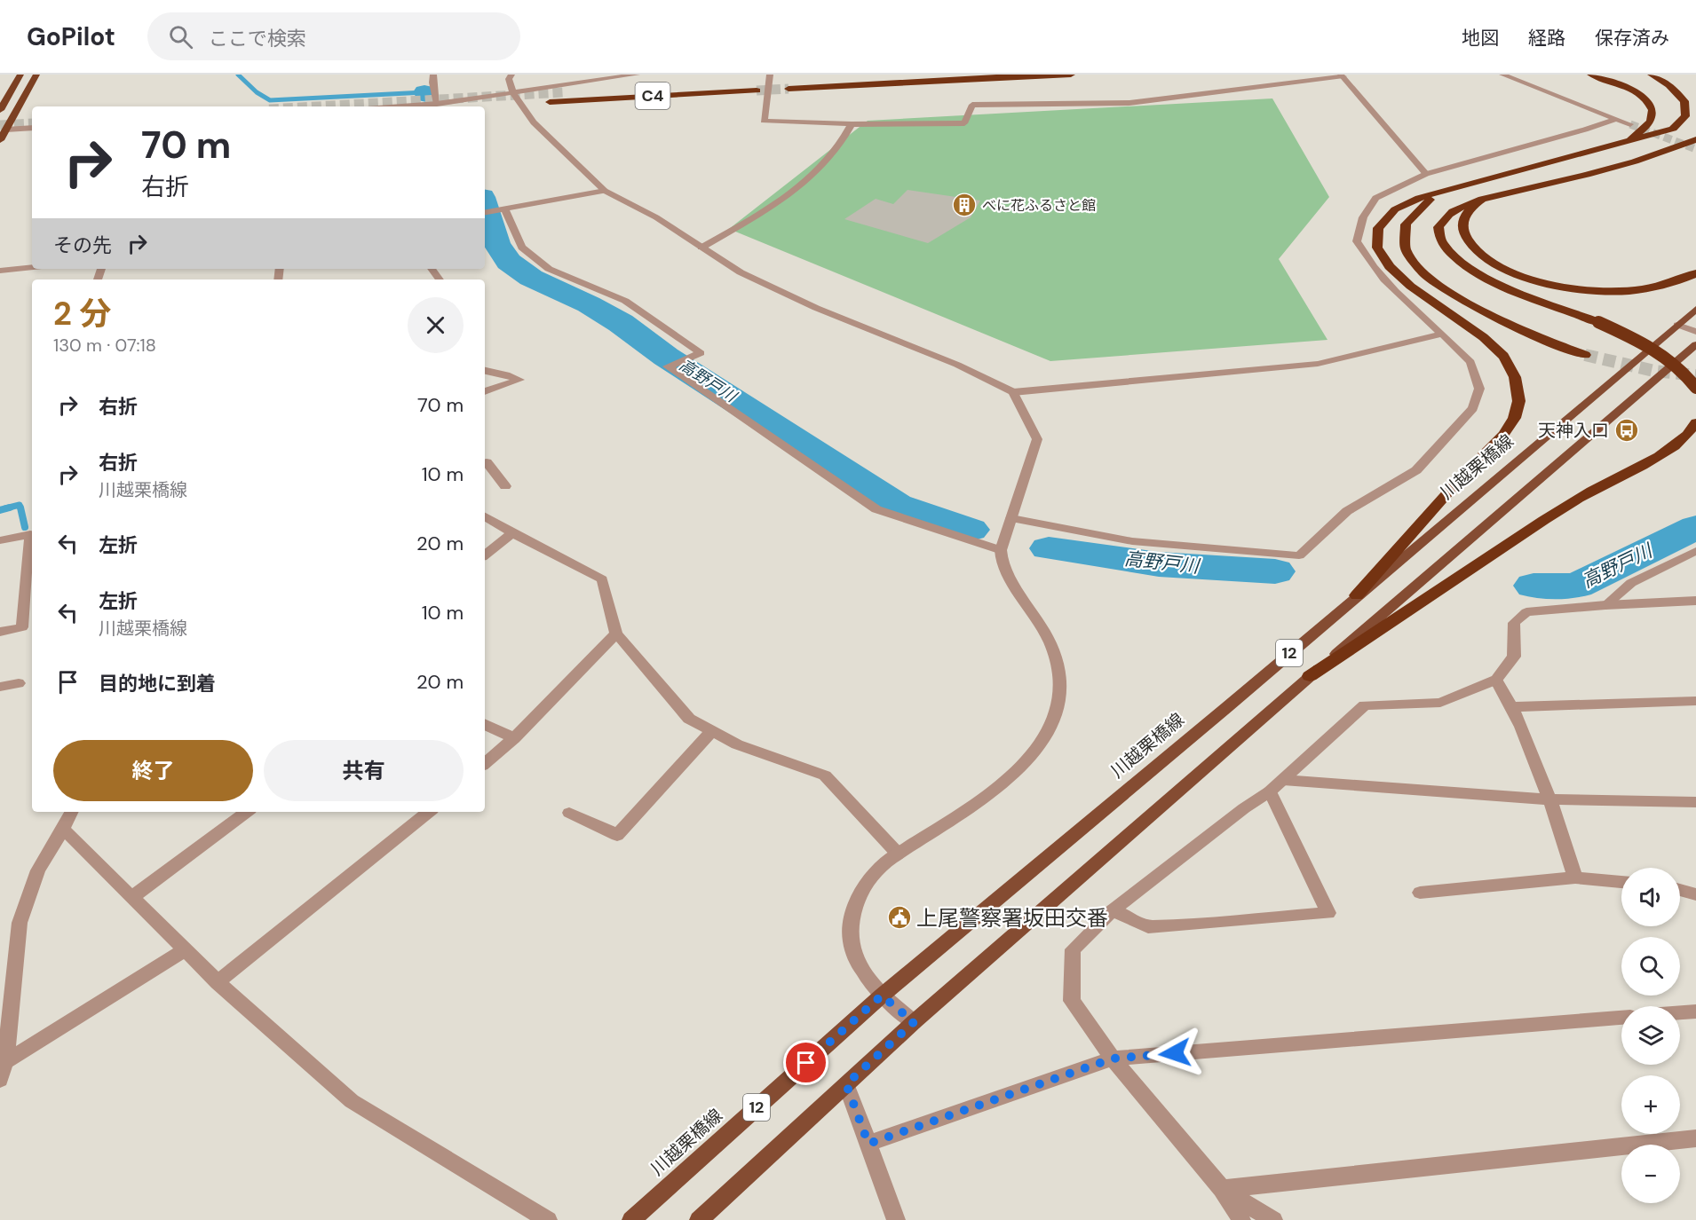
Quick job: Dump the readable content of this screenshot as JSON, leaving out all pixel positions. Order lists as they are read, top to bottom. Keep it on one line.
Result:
{"streets":{"highway":["C4"],"main road":["川越栗橋線","12"]},"water":["高野戸川"],"places":{"building":["べに花ふるさと館"],"bus stop":["天神入口"],"public building":["上尾警察署坂田交番"]},"page":{"header":"GoPilot","search":"ここで検索","nav":["地図","経路","保存済み"],"turn":["70 m","右折"],"then":"その先","heading":["2 分","130 m · 07:18"],"list":[{"name":"右折","value":"70 m"},{"name":"右折","note":"川越栗橋線","value":"10 m"},{"name":"左折","value":"20 m"},{"name":"左折","note":"川越栗橋線","value":"10 m"},{"name":"目的地に到着","value":"20 m"}],"buttons":["終了","共有"],"map_buttons":["+","−"]}}
